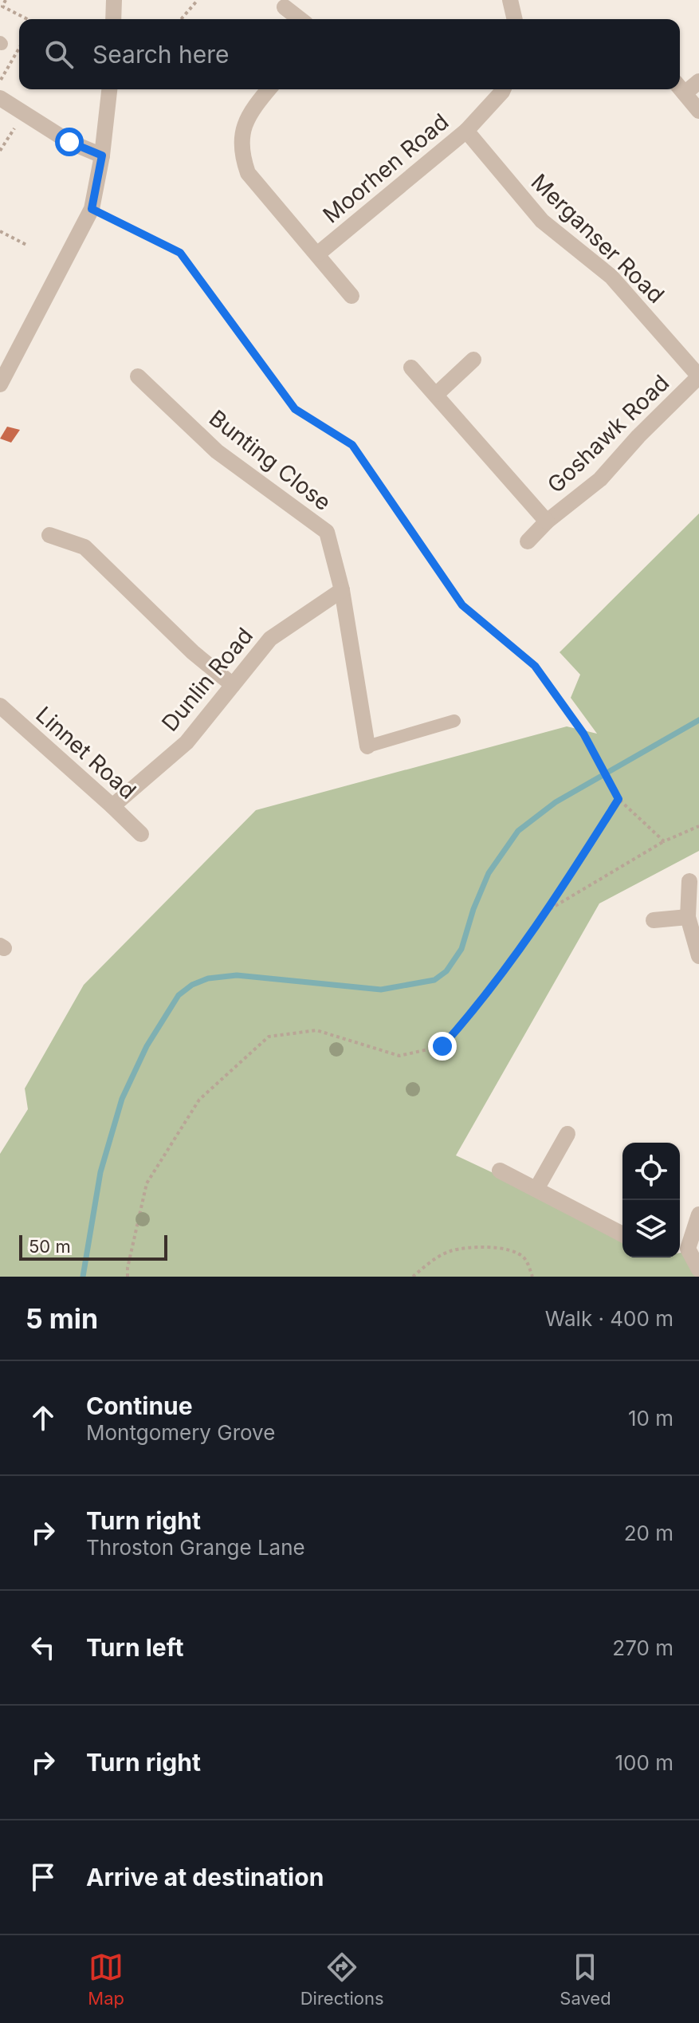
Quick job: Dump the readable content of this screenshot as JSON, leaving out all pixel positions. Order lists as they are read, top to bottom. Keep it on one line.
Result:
{"streets":{"street":["Moorhen Road","Merganser Road","Goshawk Road","Bunting Close","Dunlin Road","Linnet Road"]},"crossings":[["Moorhen Road","Merganser Road"],["Merganser Road","Goshawk Road"],["Bunting Close","Dunlin Road"],["Dunlin Road","Linnet Road"]],"scale_bar":"50 m","page":{"search":"Search here","scale":"50 m","heading":["5 min","Walk · 400 m"],"list":[["Continue","Montgomery Grove","10 m"],["Turn right","Throston Grange Lane","20 m"],["Turn left","270 m"],["Turn right","100 m"],"Arrive at destination"],"nav":["Map","Directions","Saved"]}}
